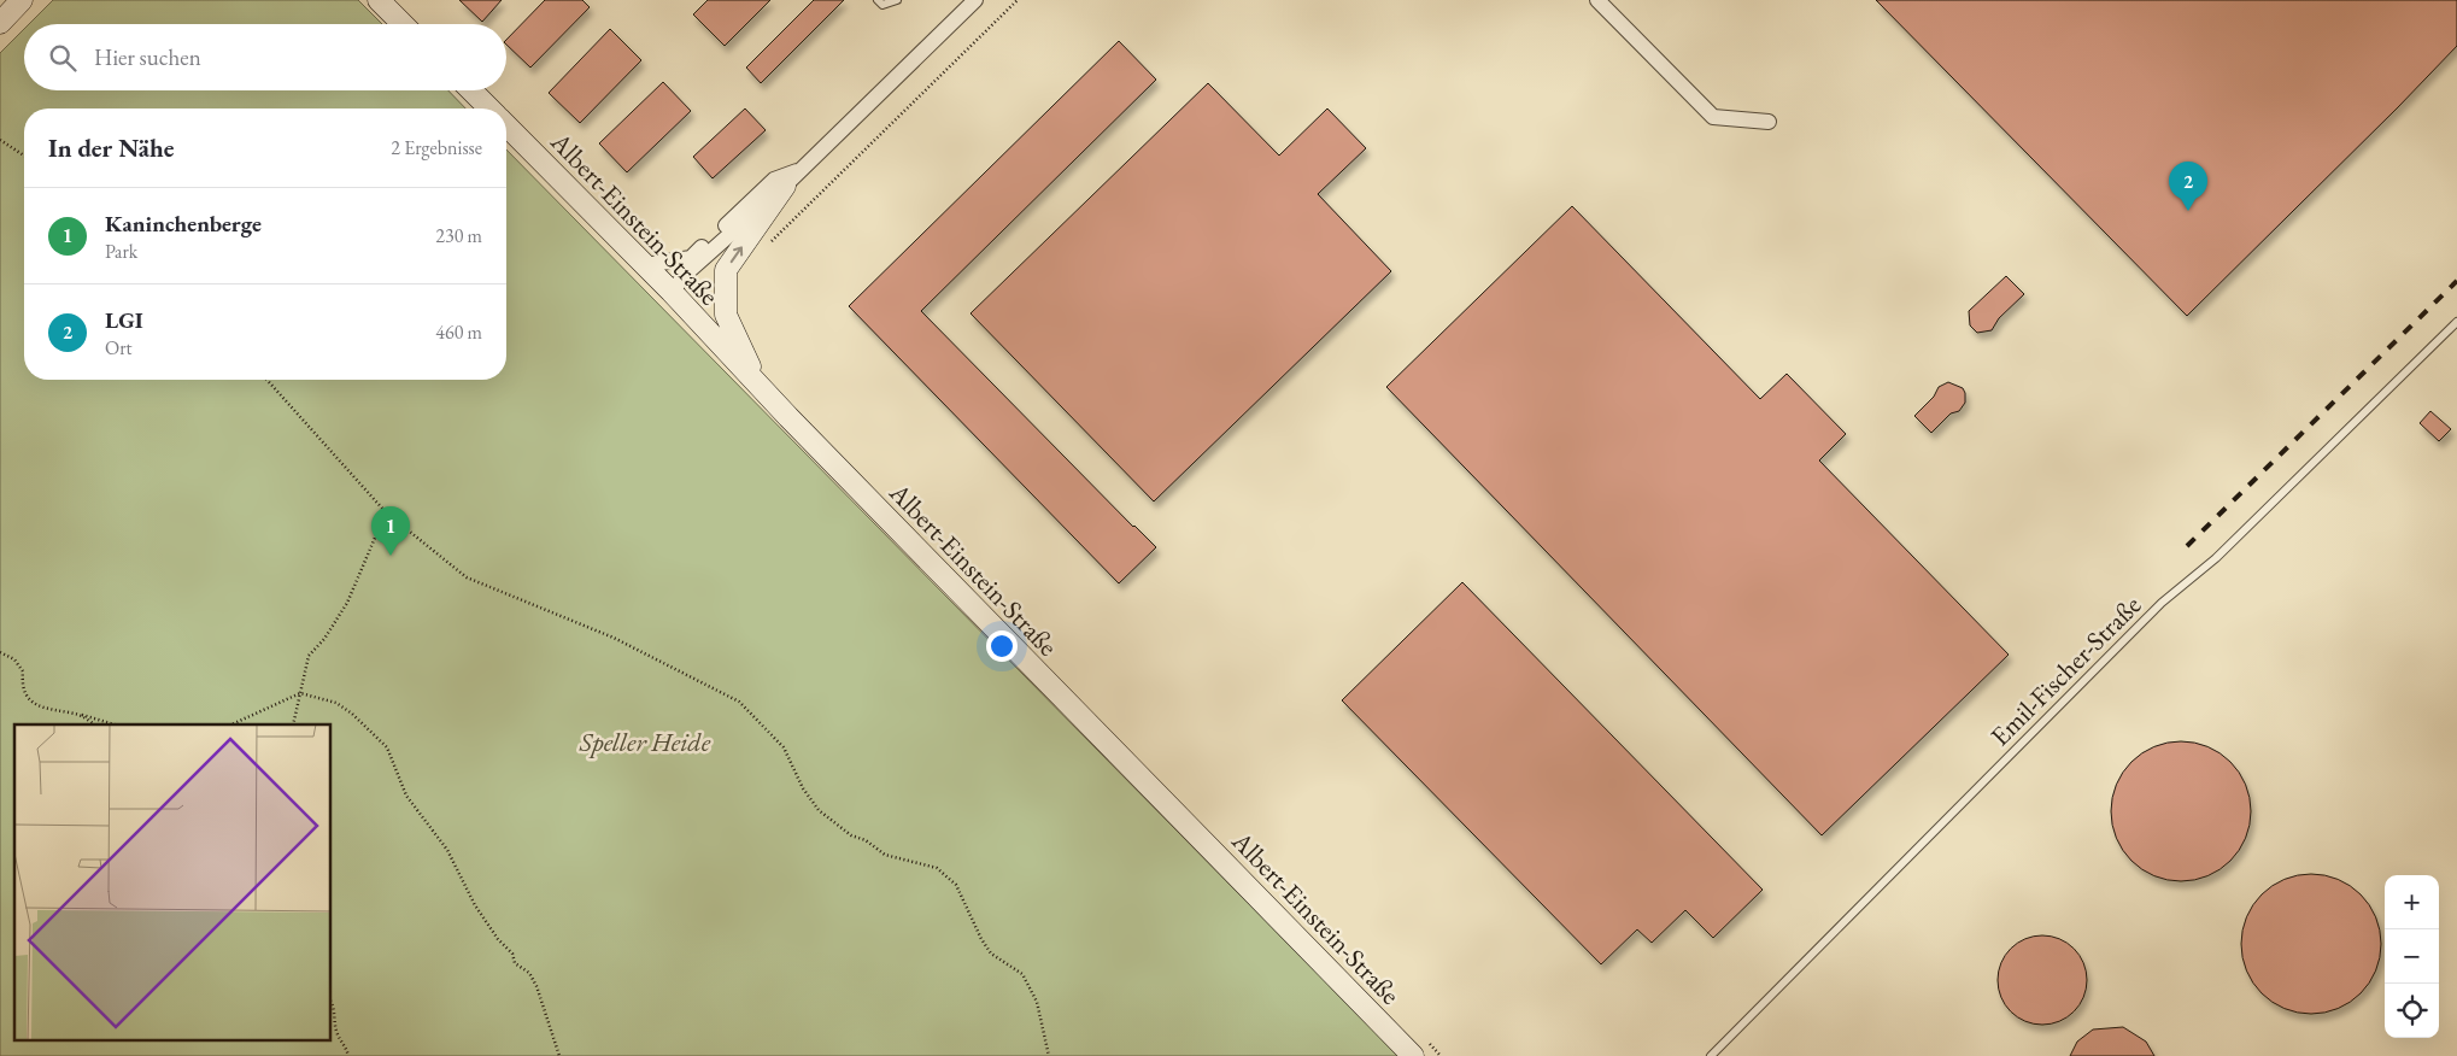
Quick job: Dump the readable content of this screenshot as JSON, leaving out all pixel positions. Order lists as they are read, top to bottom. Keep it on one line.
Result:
{"streets":{"main road":["Albert-Einstein-Straße"],"lane":["Emil-Fischer-Straße"]},"parks":["Speller Heide"],"page":{"search":"Hier suchen","heading":["In der Nähe","2 Ergebnisse"],"pins":["2","1"],"list":[{"mark":"1","name":"Kaninchenberge","note":"Park","value":"230 m"},{"mark":"2","name":"LGI","note":"Ort","value":"460 m"}],"map_buttons":["+","−"]}}
